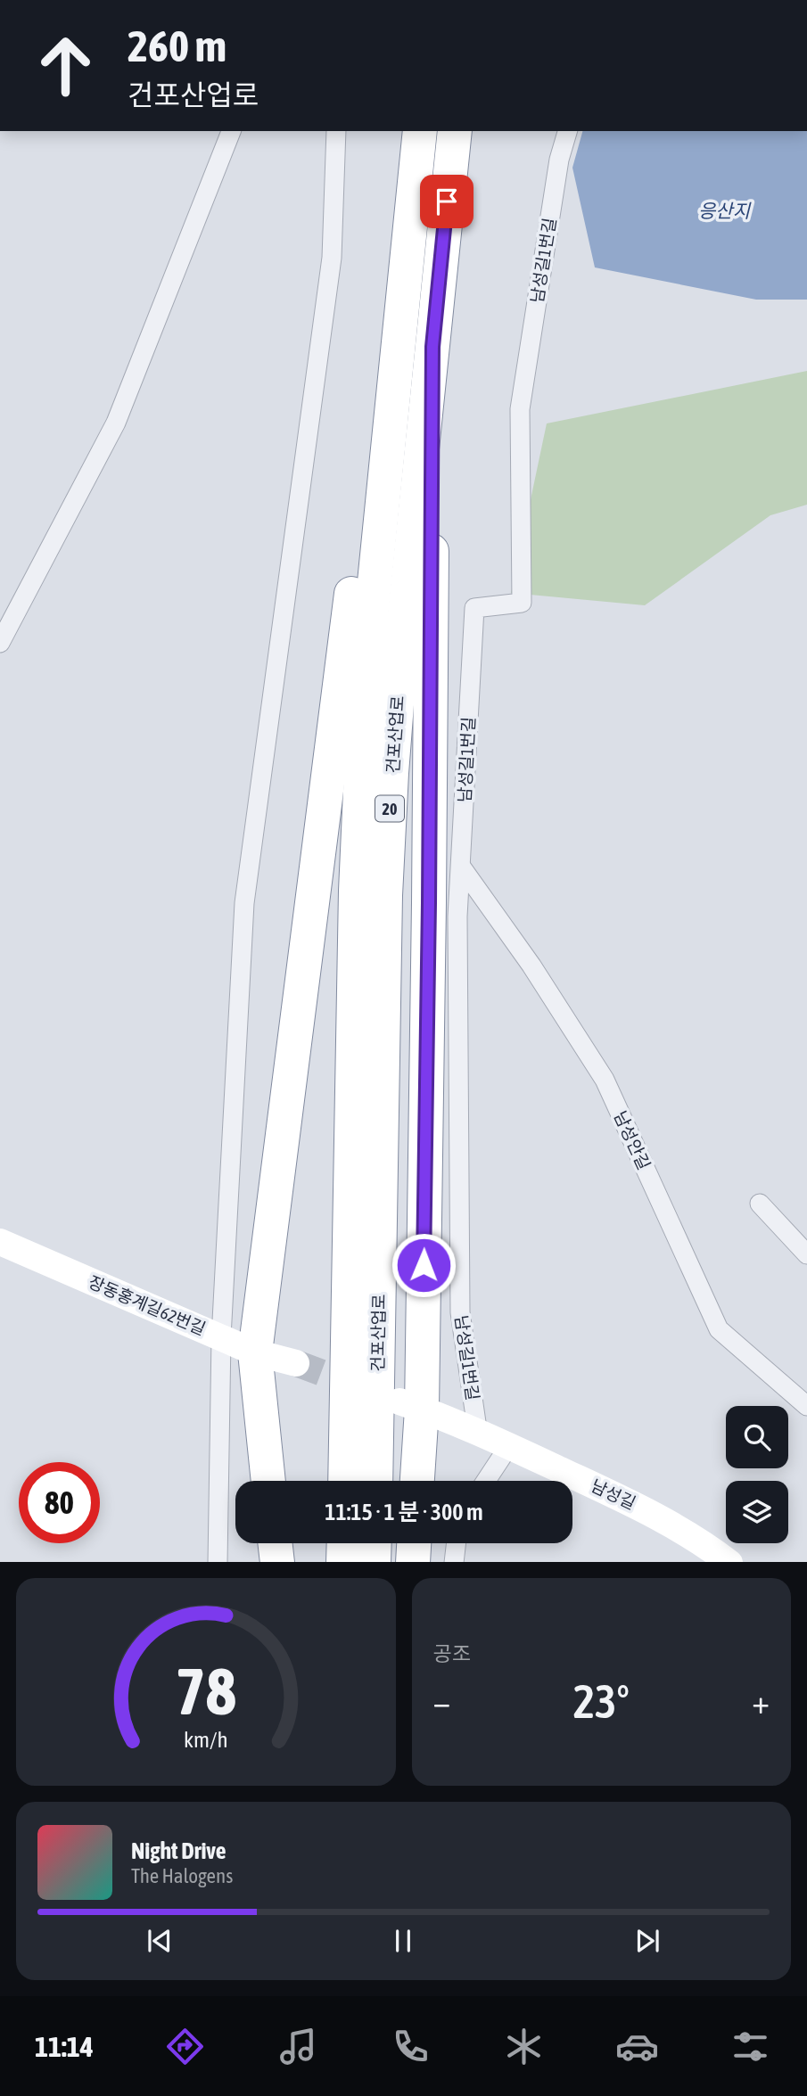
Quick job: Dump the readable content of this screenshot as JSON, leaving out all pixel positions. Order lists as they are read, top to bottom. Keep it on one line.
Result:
{"streets":{"highway":["건포산업로","20"],"street":["남성길1번길","남성안길","장동홍계길62번길","남성길"]},"crossings":[["남성길1번길","남성안길"],["남성길1번길","남성길"]],"water":["응산지"],"page":{"turn":["260 m","건포산업로"],"limit":"80","trip":"11:15 · 1 분 · 300 m","tile":"공조","heat":["−","23°","+"],"song":["Night Drive","The Halogens"],"tabs":"11:14","gauge":["78","km/h"]}}
